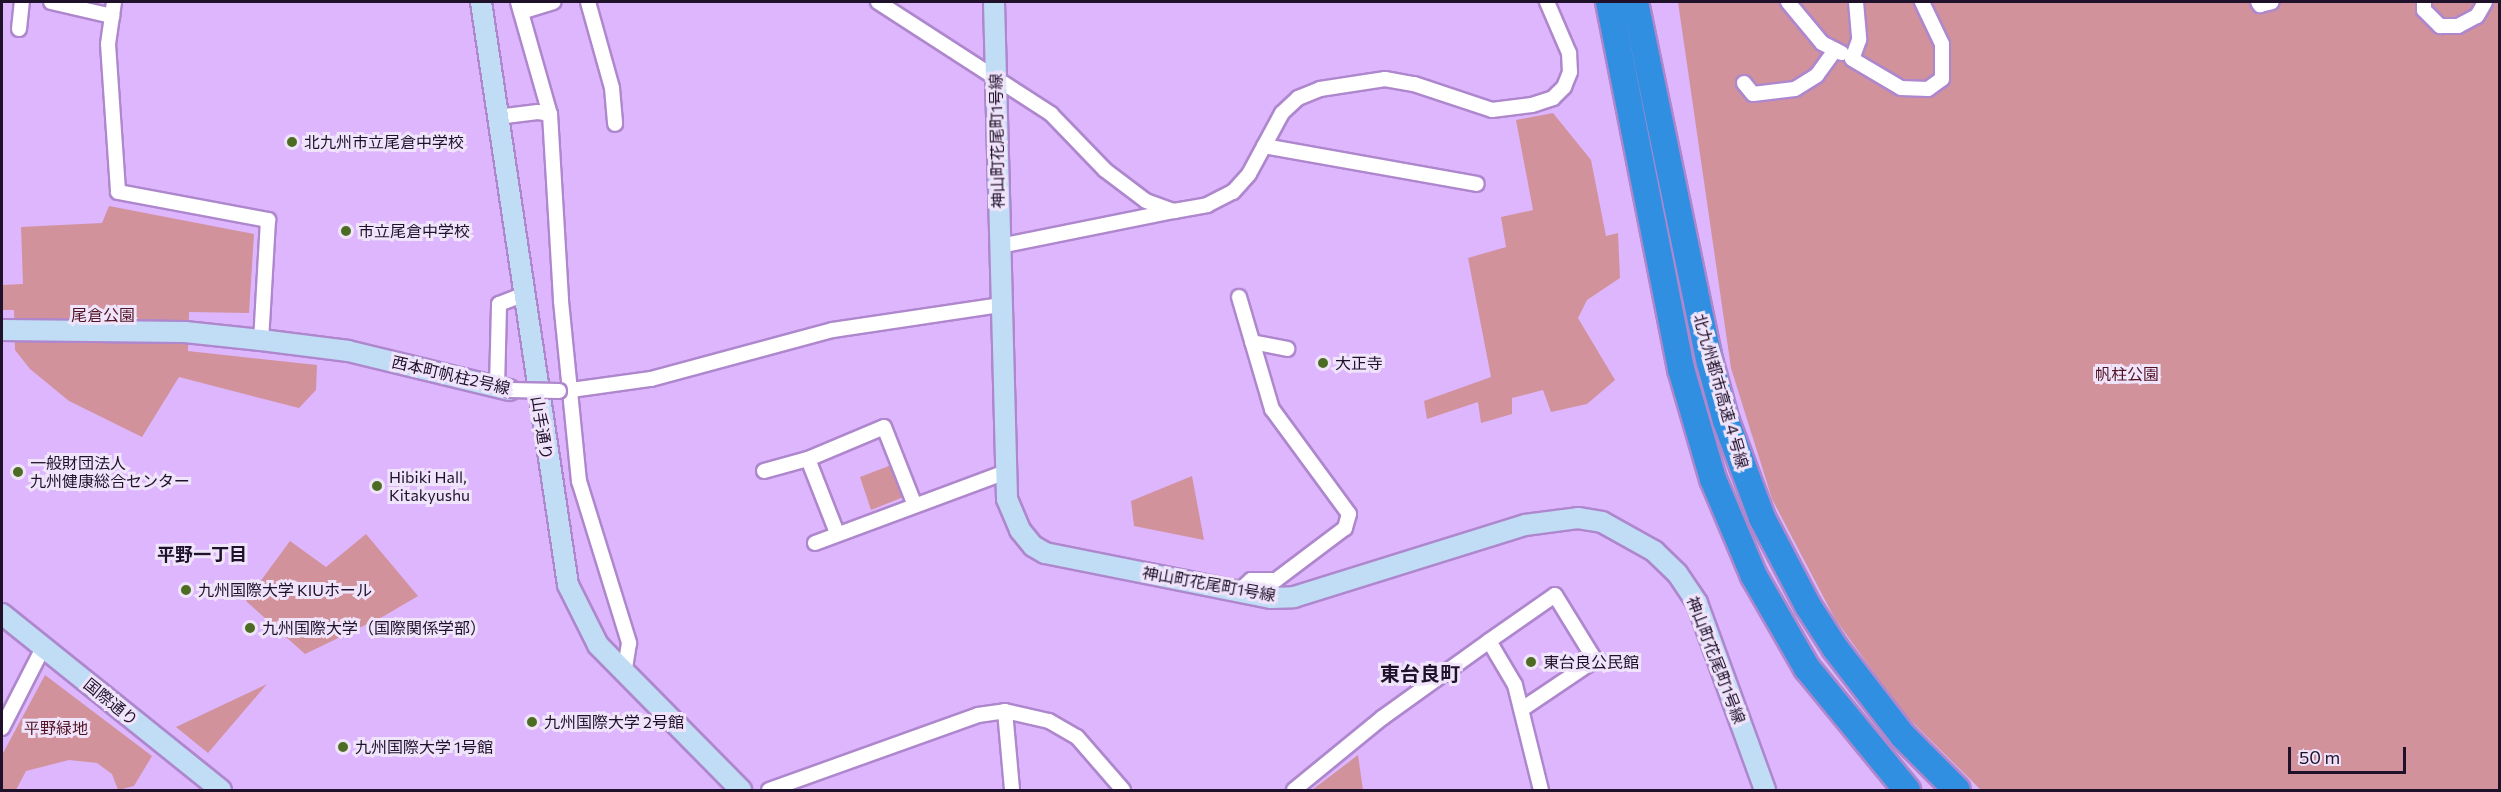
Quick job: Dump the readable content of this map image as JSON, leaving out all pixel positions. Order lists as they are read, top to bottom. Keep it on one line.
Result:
{"streets":{"highway":["北九州都市高速４号線"],"street":["神山町花尾町1号線","西本町帆柱2号線","山手通り","国際通り"]},"crossings":[["神山町花尾町1号線","西本町帆柱2号線"]],"districts":["平野一丁目","東台良町"],"parks":["尾倉公園","帆柱公園","平野緑地"],"places":["北九州市立尾倉中学校","市立尾倉中学校","大正寺","一般財団法人 九州健康総合センター","Hibiki Hall, Kitakyushu","九州国際大学 KIUホール","九州国際大学（国際関係学部）","東台良公民館","九州国際大学 2号館","九州国際大学 1号館"],"scale_bar":"50 m"}
